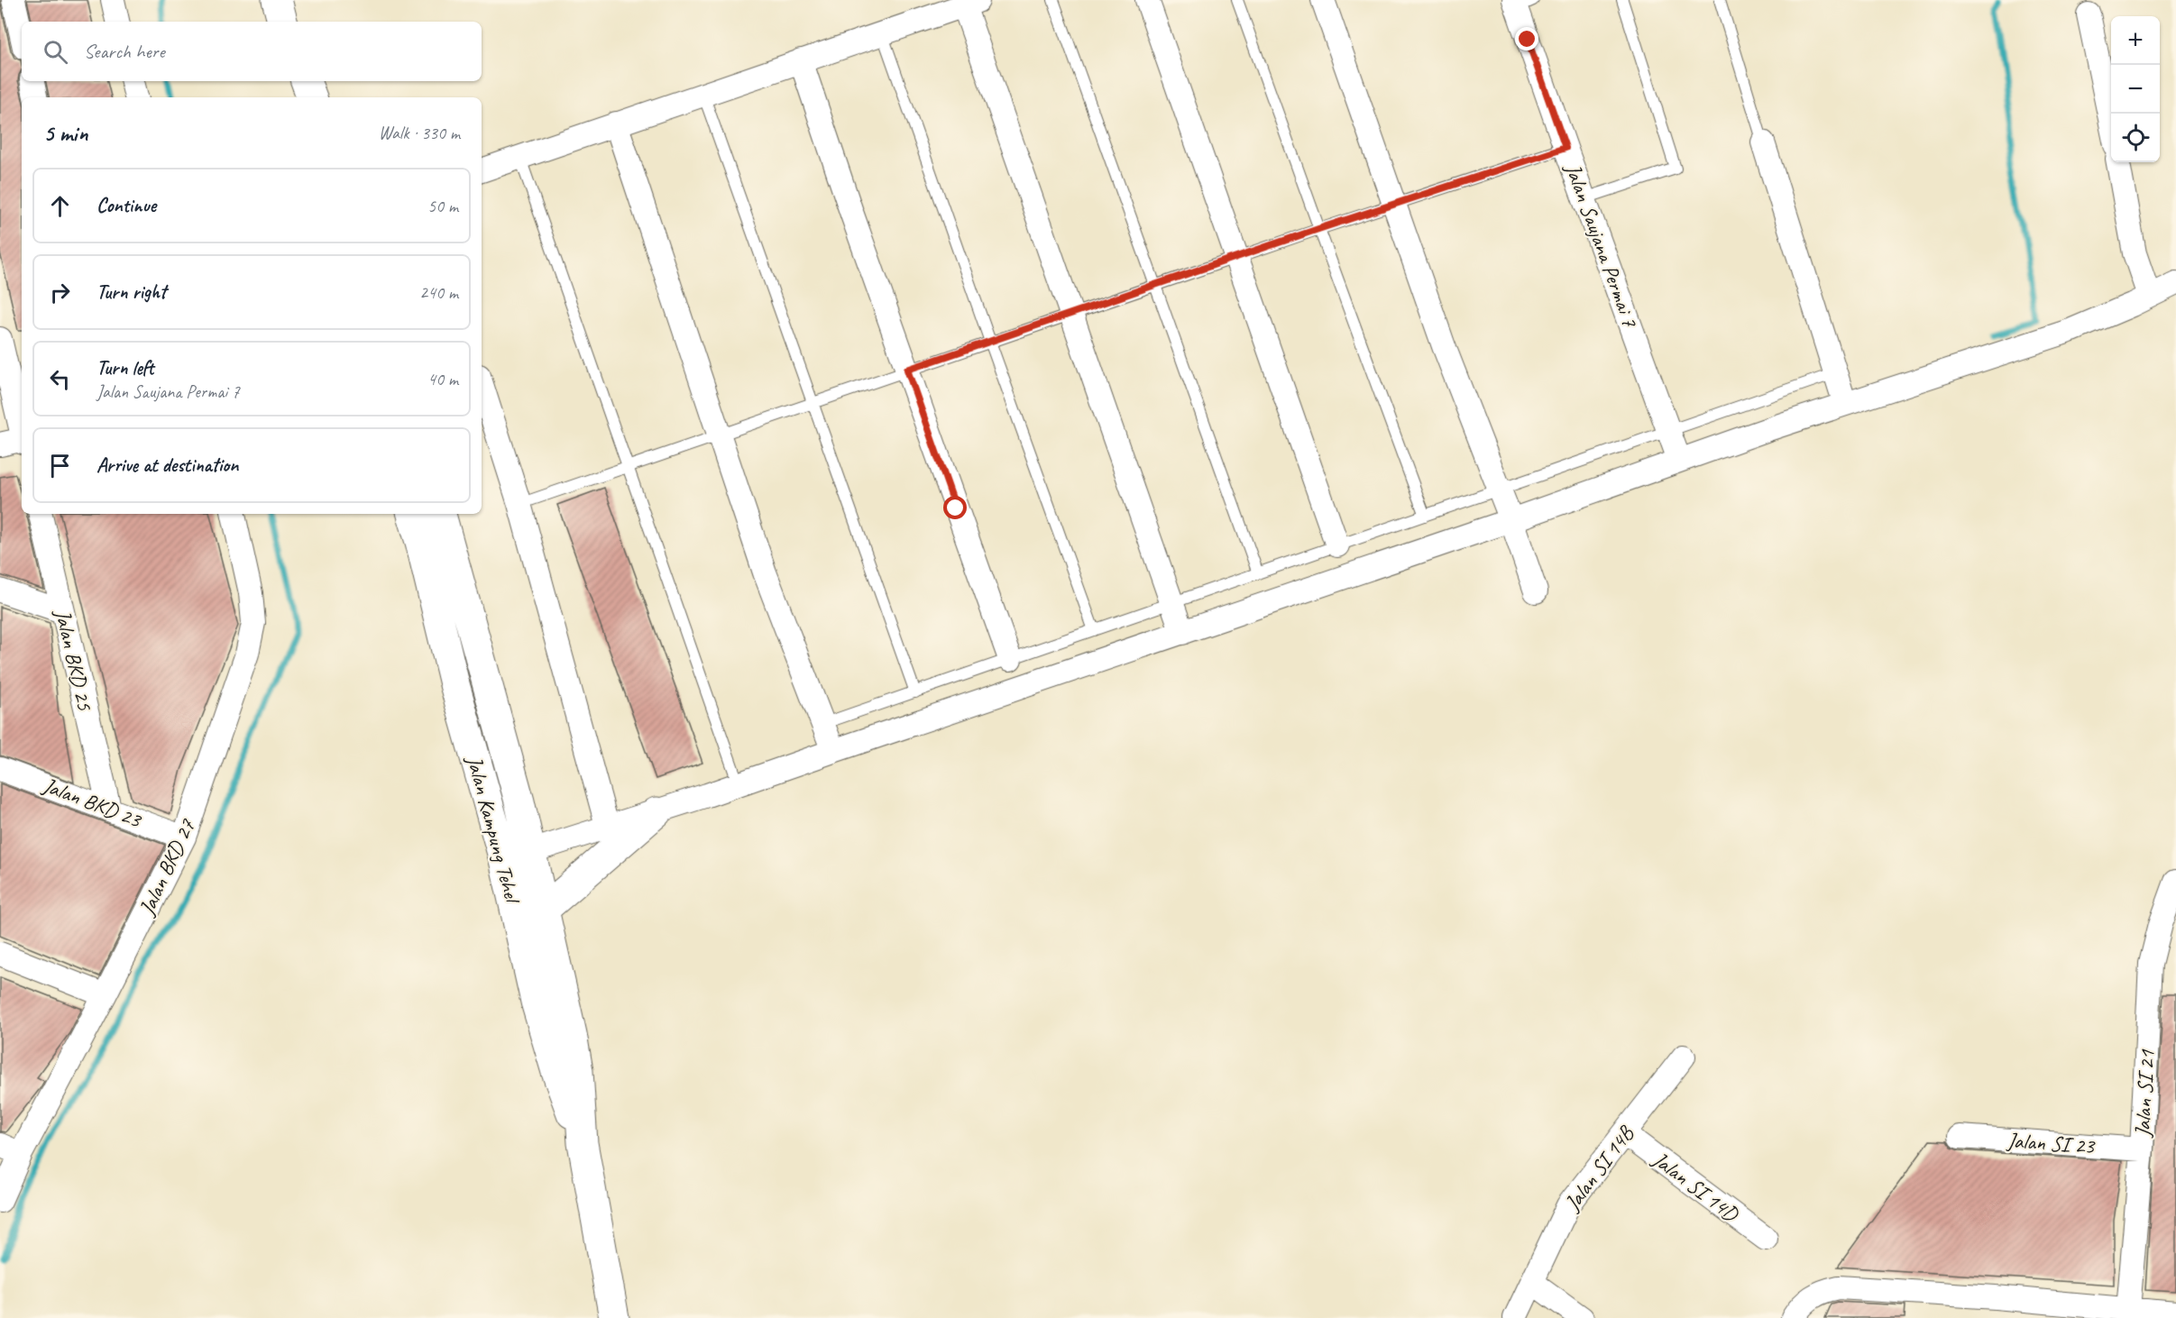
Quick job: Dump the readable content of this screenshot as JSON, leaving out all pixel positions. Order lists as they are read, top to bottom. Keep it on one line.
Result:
{"streets":{"main road":["Jalan Kampung Tehel"],"street":["Jalan Saujana Permai 7","Jalan BKD 25","Jalan BKD 23","Jalan BKD 27","Jalan SI 21","Jalan SI 23","Jalan SI 14B","Jalan SI 14D"]},"crossings":[["Jalan BKD 25","Jalan BKD 23"],["Jalan BKD 23","Jalan BKD 27"],["Jalan SI 21","Jalan SI 23"],["Jalan SI 14B","Jalan SI 14D"]],"page":{"map_buttons":["+","−"],"search":"Search here","heading":["5 min","Walk · 330 m"],"list":[["Continue","50 m"],["Turn right","240 m"],["Turn left","Jalan Saujana Permai 7","40 m"],"Arrive at destination"]}}
